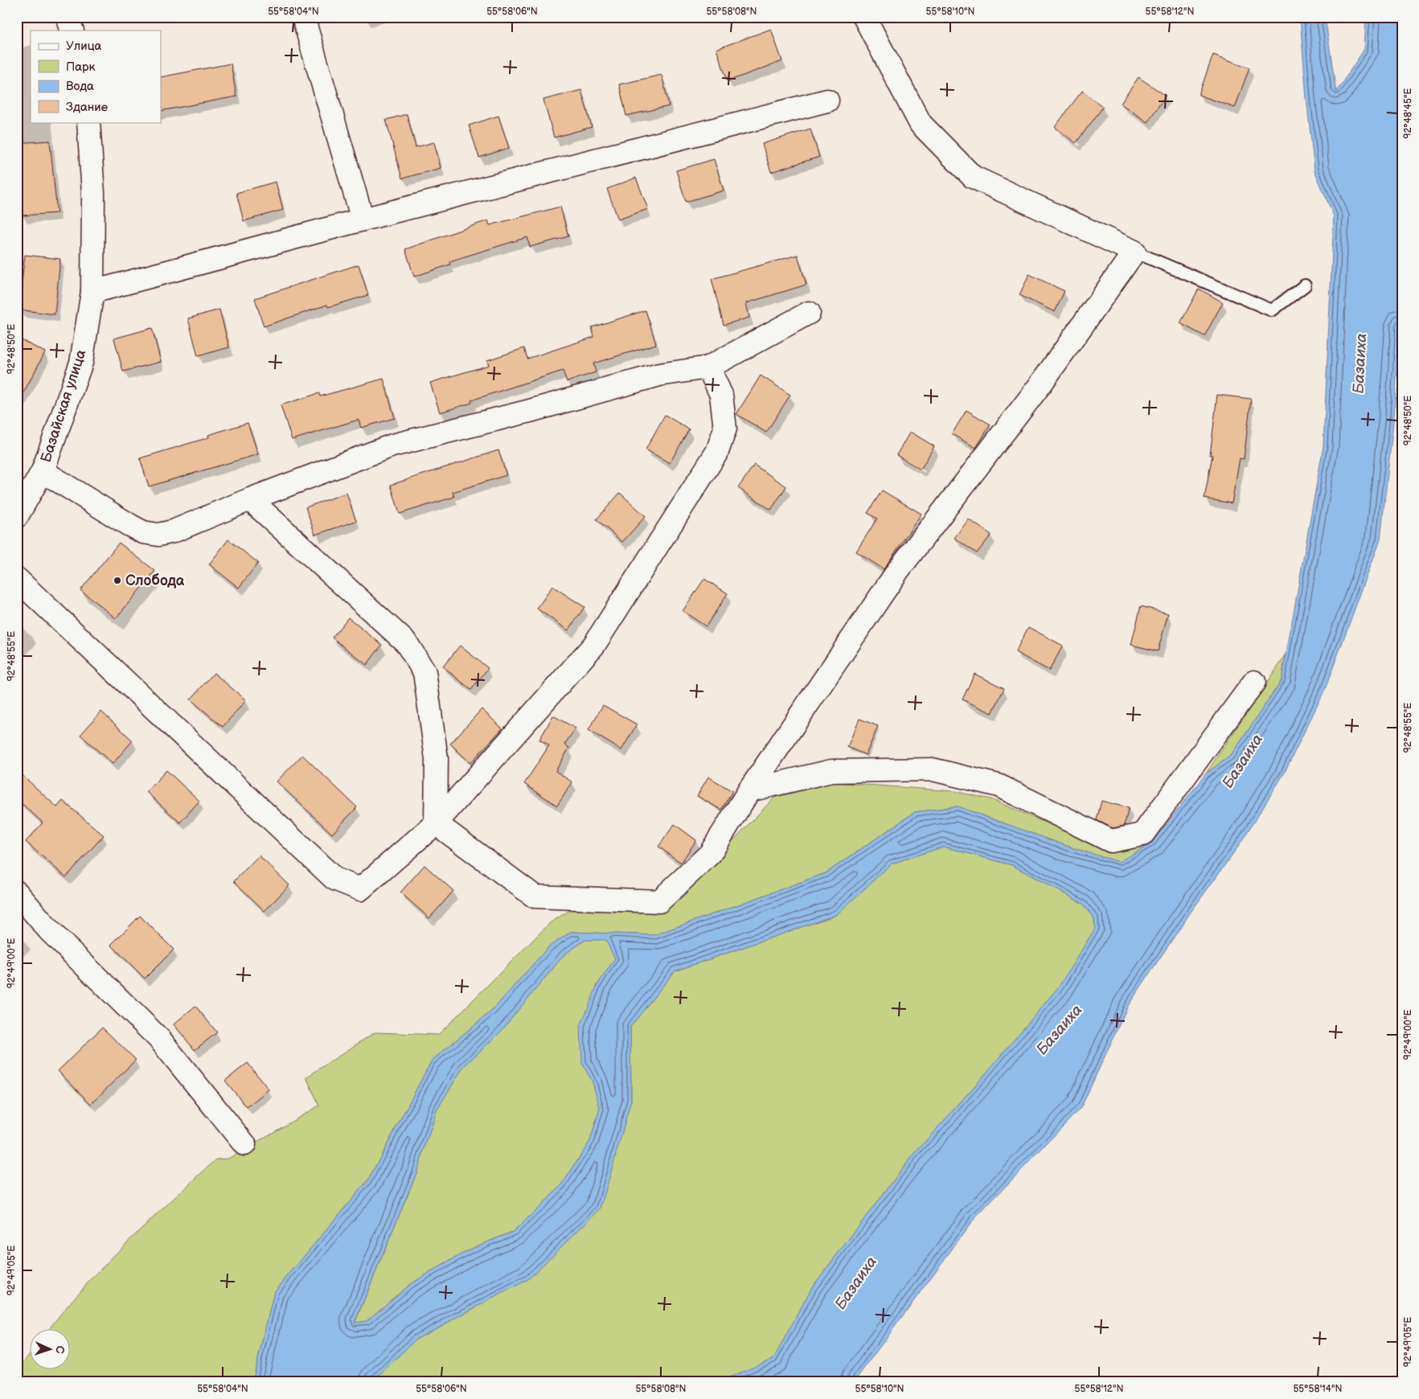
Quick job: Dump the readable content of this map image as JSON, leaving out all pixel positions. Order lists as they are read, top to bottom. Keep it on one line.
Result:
{"streets":{"street":["Базайская улица"]},"water":["Базаиха"],"places":["Слобода"],"legend":["Улица","Парк","Вода","Здание"],"north":"right","coordinates":["55°58'04\"N","55°58'06\"N","55°58'08\"N","55°58'10\"N","55°58'12\"N","92°48'45\"E","92°48'50\"E","92°48'55\"E","92°49'00\"E","92°49'05\"E","55°58'14\"N"]}
